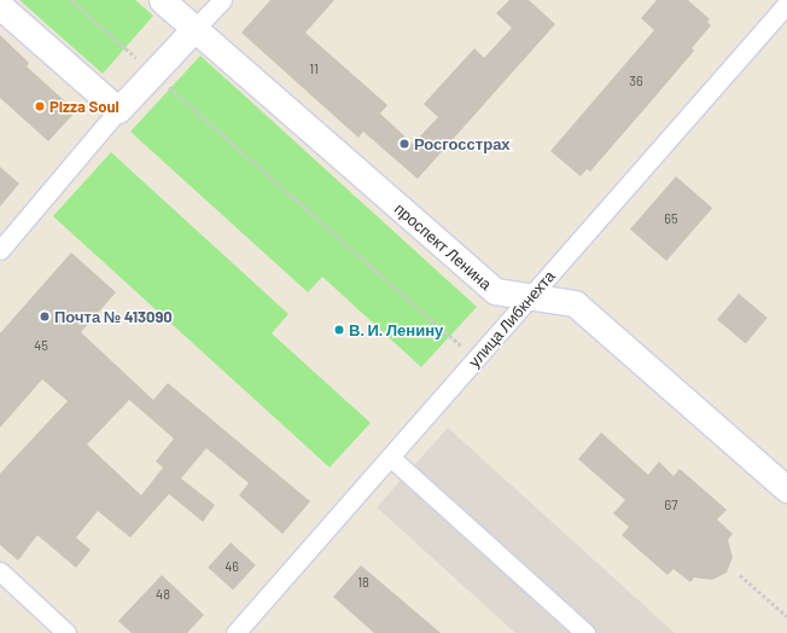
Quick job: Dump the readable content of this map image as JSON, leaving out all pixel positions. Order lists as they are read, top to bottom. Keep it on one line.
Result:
{"streets":{"street":["проспект Ленина","улица Либкнехта"]},"crossings":[["проспект Ленина","улица Либкнехта"]],"places":["Pizza Soul","Росгосстрах","Почта № 413090","В. И. Ленину"],"house_numbers":["11","36","65","45","67","46","18","48"]}
